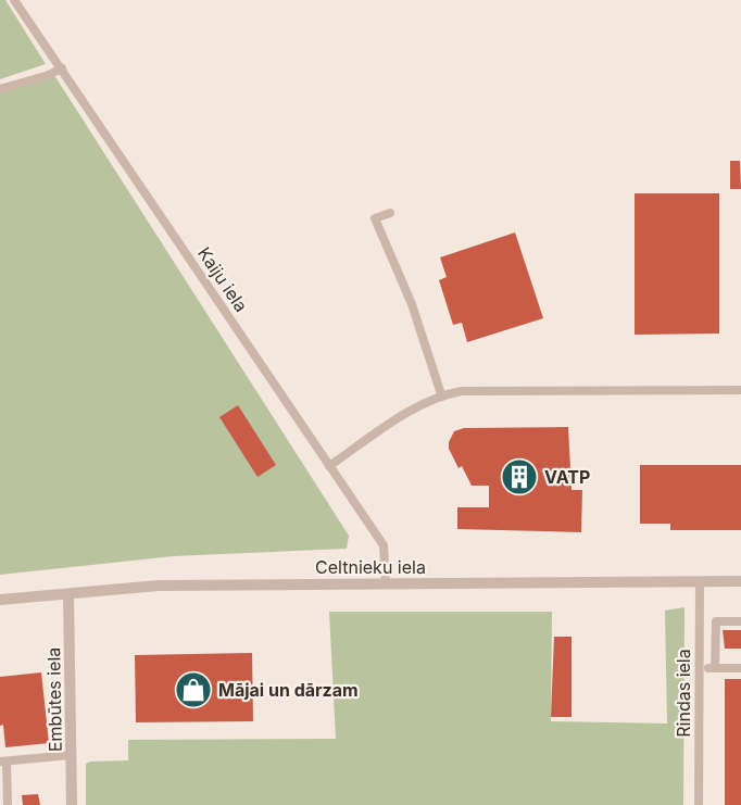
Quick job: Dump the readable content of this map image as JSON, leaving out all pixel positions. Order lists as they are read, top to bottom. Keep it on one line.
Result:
{"streets":{"street":["Kaiju iela","Celtnieku iela","Rindas iela","Embūtes iela"]},"crossings":[["Kaiju iela","Celtnieku iela"],["Celtnieku iela","Rindas iela"],["Celtnieku iela","Embūtes iela"]],"places":{"building":["VATP"],"shop":["Mājai un dārzam"]}}
